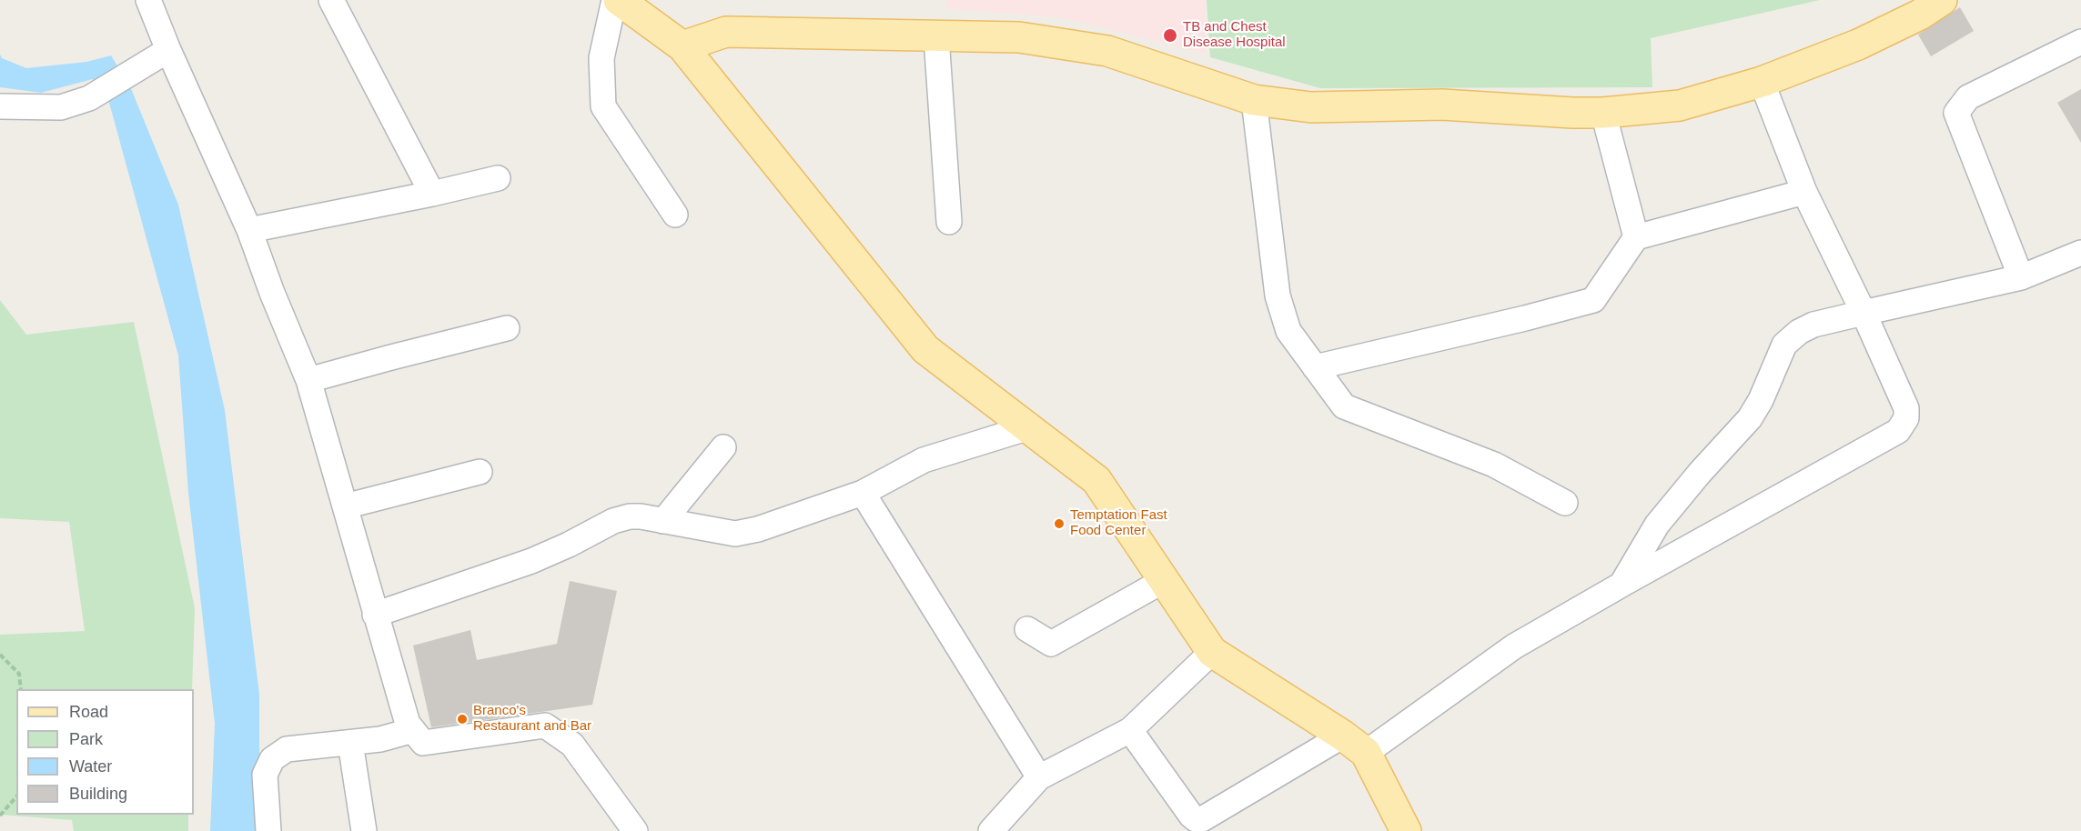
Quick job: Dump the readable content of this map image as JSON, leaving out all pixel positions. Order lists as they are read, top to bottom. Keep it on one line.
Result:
{"places":["TB and Chest Disease Hospital","Temptation Fast Food Center","Branco's Restaurant and Bar"],"legend":["Road","Park","Water","Building"]}
